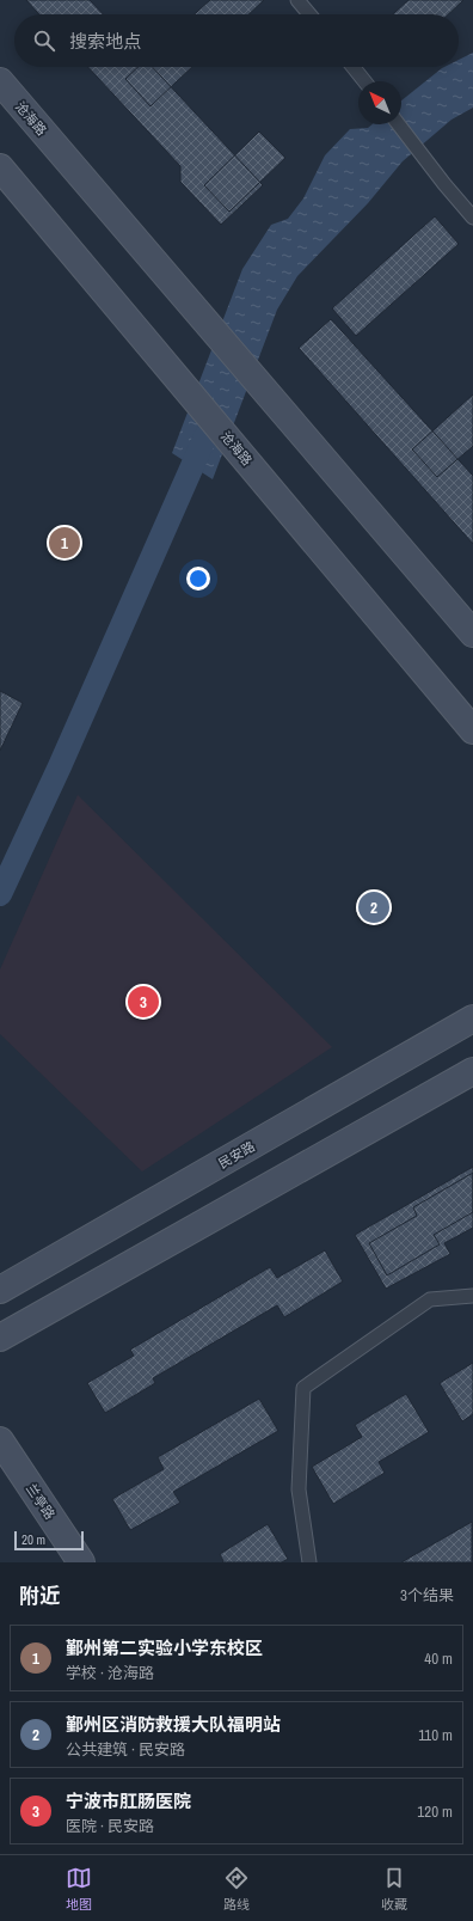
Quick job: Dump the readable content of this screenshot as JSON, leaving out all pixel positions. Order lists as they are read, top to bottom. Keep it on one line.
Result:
{"streets":{"main road":["沧海路","民安路","兰亭路"]},"scale_bar":"20 m","north":"top left","page":{"search":"搜索地点","pins":["1","2","3"],"scale":"20 m","heading":["附近","3个结果"],"list":[{"mark":"1","name":"鄞州第二实验小学东校区","note":"学校 · 沧海路","value":"40 m"},{"mark":"2","name":"鄞州区消防救援大队福明站","note":"公共建筑 · 民安路","value":"110 m"},{"mark":"3","name":"宁波市肛肠医院","note":"医院 · 民安路","value":"120 m"}],"nav":["地图","路线","收藏"]}}
